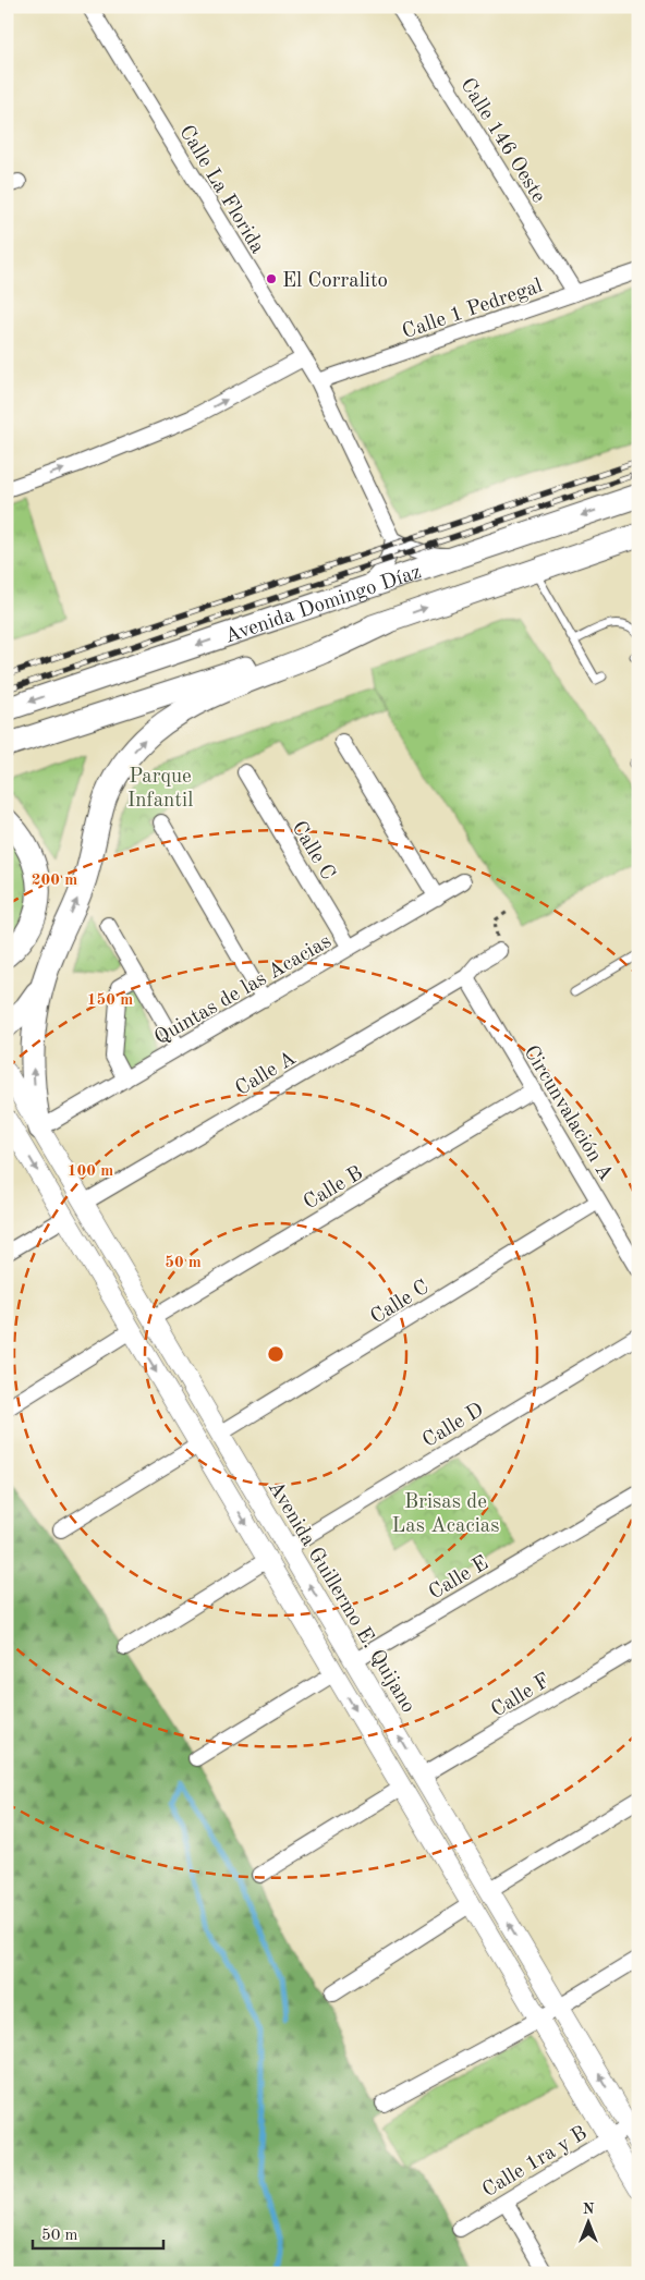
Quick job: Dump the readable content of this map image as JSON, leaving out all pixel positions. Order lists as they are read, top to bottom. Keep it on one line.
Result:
{"streets":{"main road":["Avenida Domingo Díaz"],"street":["Calle 146 Oeste","Calle La Florida","Calle 1 Pedregal","Calle C","Quintas de las Acacias","Calle A","Circunvalación A","Calle B","Calle D","Calle E","Avenida Guillermo E. Quijano","Calle F","Calle 1ra y B"]},"crossings":[["Calle 146 Oeste","Calle 1 Pedregal"],["Calle La Florida","Calle 1 Pedregal"],["Calle C","Quintas de las Acacias"],["Calle C","Circunvalación A"],["Calle C","Avenida Guillermo E. Quijano"],["Quintas de las Acacias","Avenida Guillermo E. Quijano"],["Calle A","Circunvalación A"],["Calle A","Avenida Guillermo E. Quijano"],["Circunvalación A","Calle B"],["Calle B","Avenida Guillermo E. Quijano"],["Calle D","Avenida Guillermo E. Quijano"],["Calle E","Avenida Guillermo E. Quijano"],["Avenida Guillermo E. Quijano","Calle F"],["Avenida Guillermo E. Quijano","Calle 1ra y B"]],"parks":["Parque Infantil","Brisas de Las Acacias"],"places":["El Corralito"],"scale_bar":"50 m","north":"top","rings":["200 m","150 m","100 m","50 m"]}
